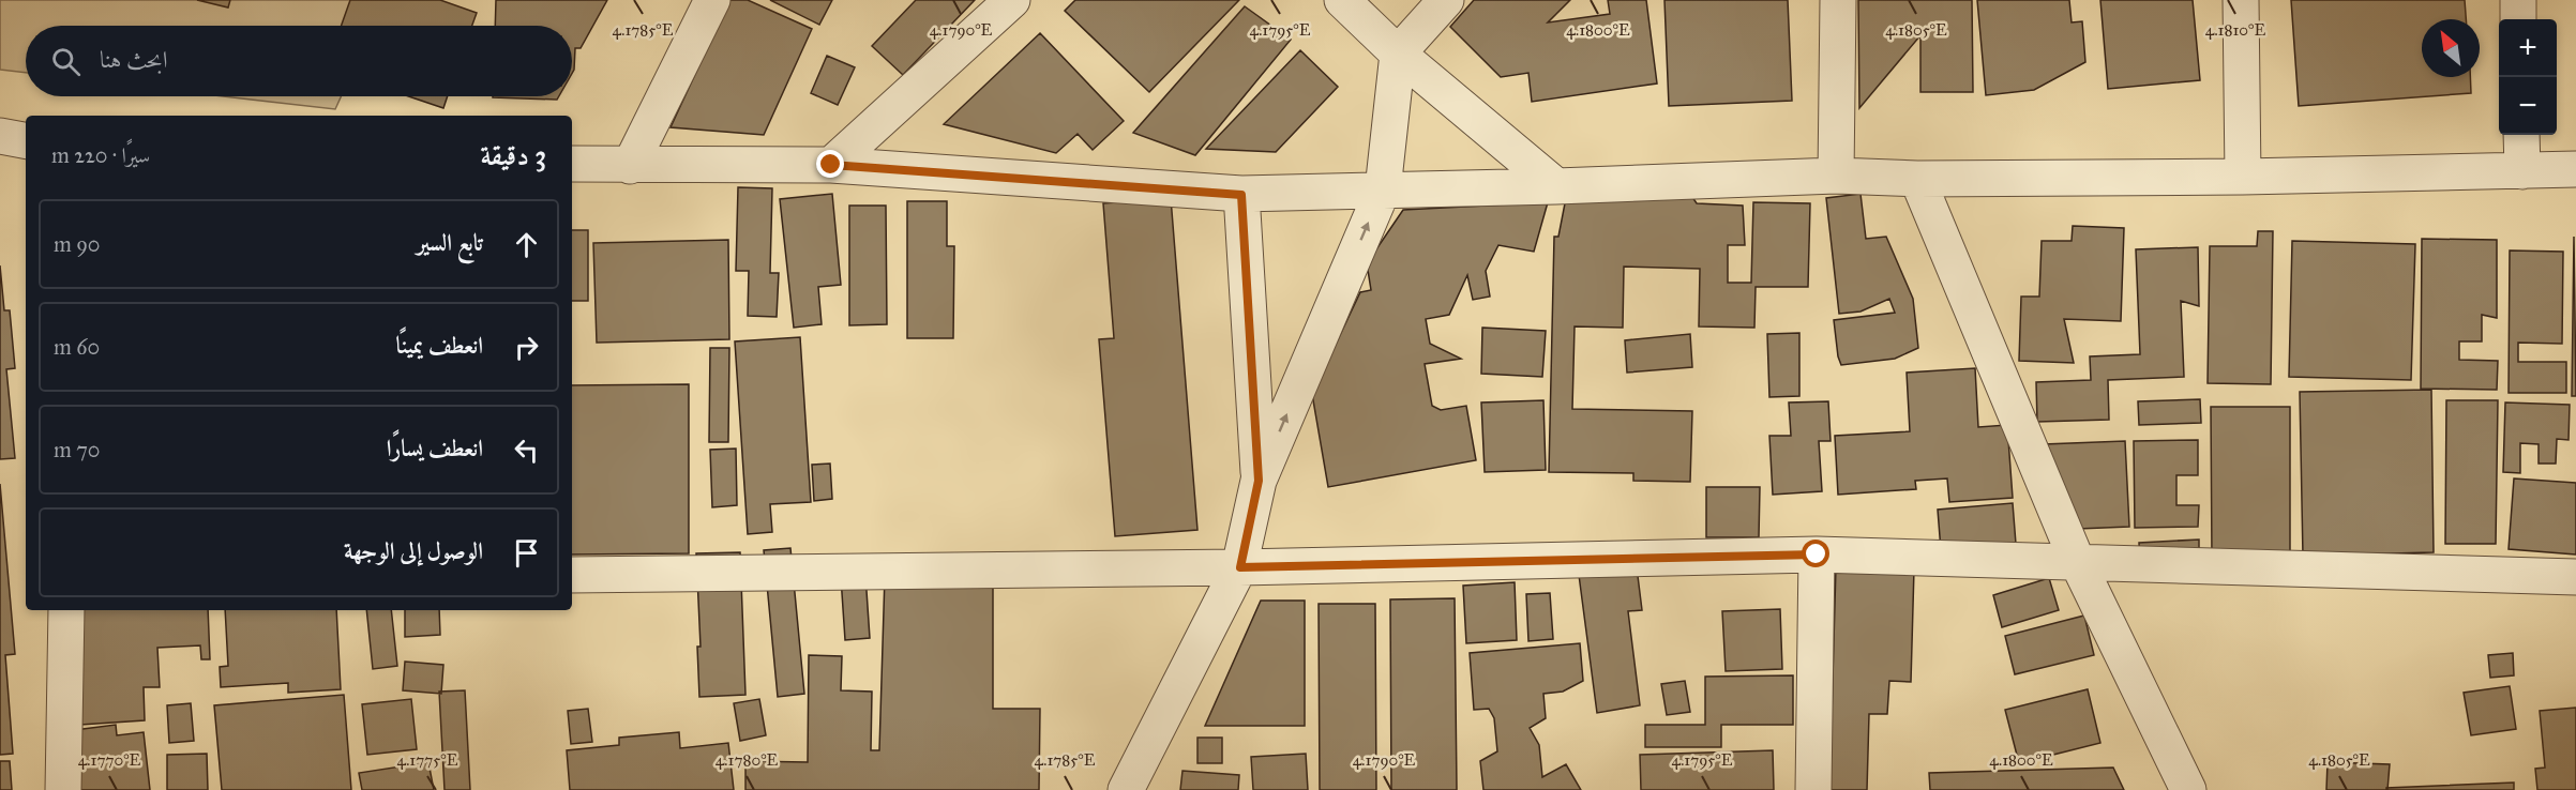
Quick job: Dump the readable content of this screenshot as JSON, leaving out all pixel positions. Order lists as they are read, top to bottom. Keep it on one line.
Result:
{"north":"top left","page":{"map_buttons":["+","−"],"search":"ابحث هنا","heading":["3 دقيقة","سيرًا · 220 m"],"list":[["تابع السير","90 m"],["انعطف يمينًا","60 m"],["انعطف يسارًا","70 m"],"الوصول إلى الوجهة"]},"coordinates":["4.1785°E","4.1790°E","4.1795°E","4.1800°E","4.1805°E","4.1810°E","4.1770°E","4.1775°E","4.1780°E"]}
